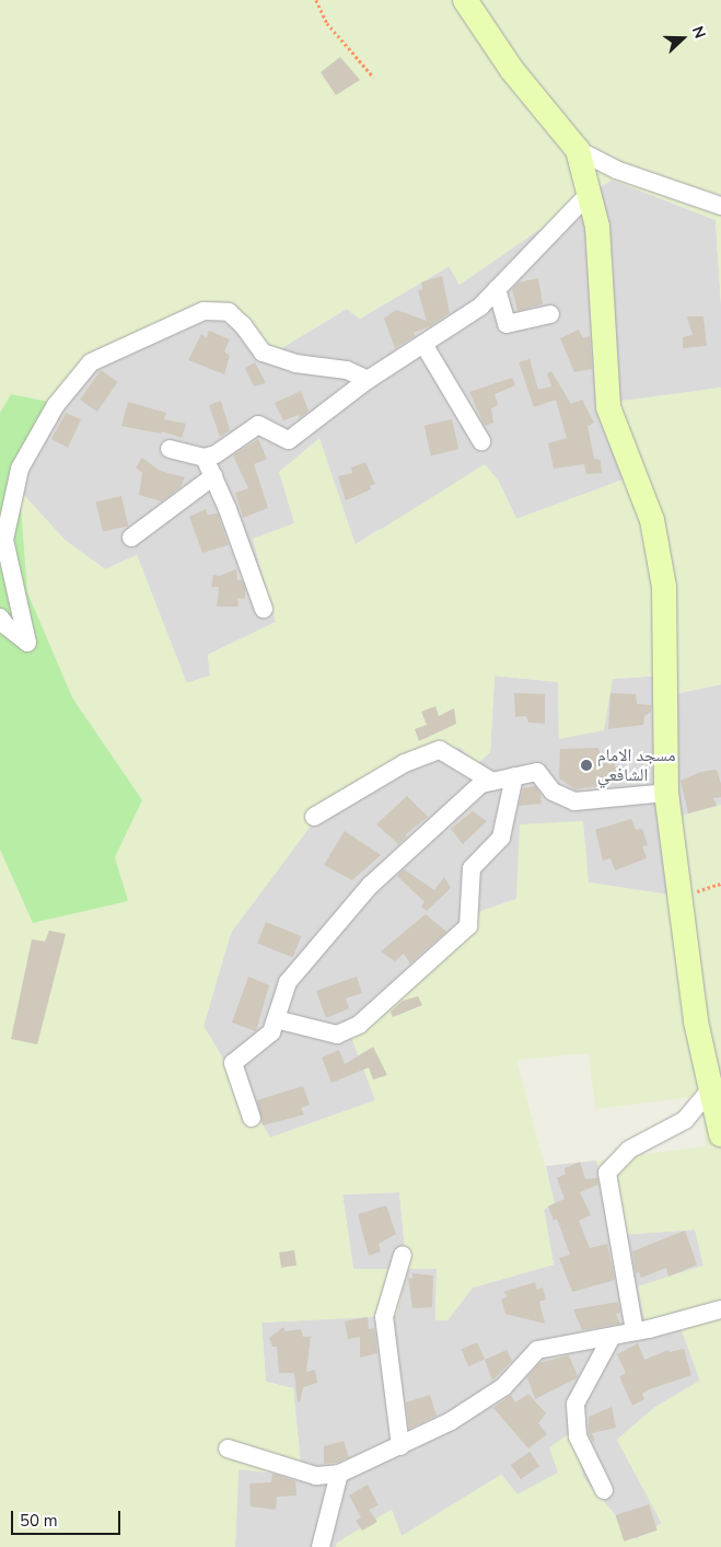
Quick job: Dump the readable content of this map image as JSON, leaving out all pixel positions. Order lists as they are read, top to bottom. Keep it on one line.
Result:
{"places":["مسجد الامام الشافعي"],"scale_bar":"50 m","north":"right"}
